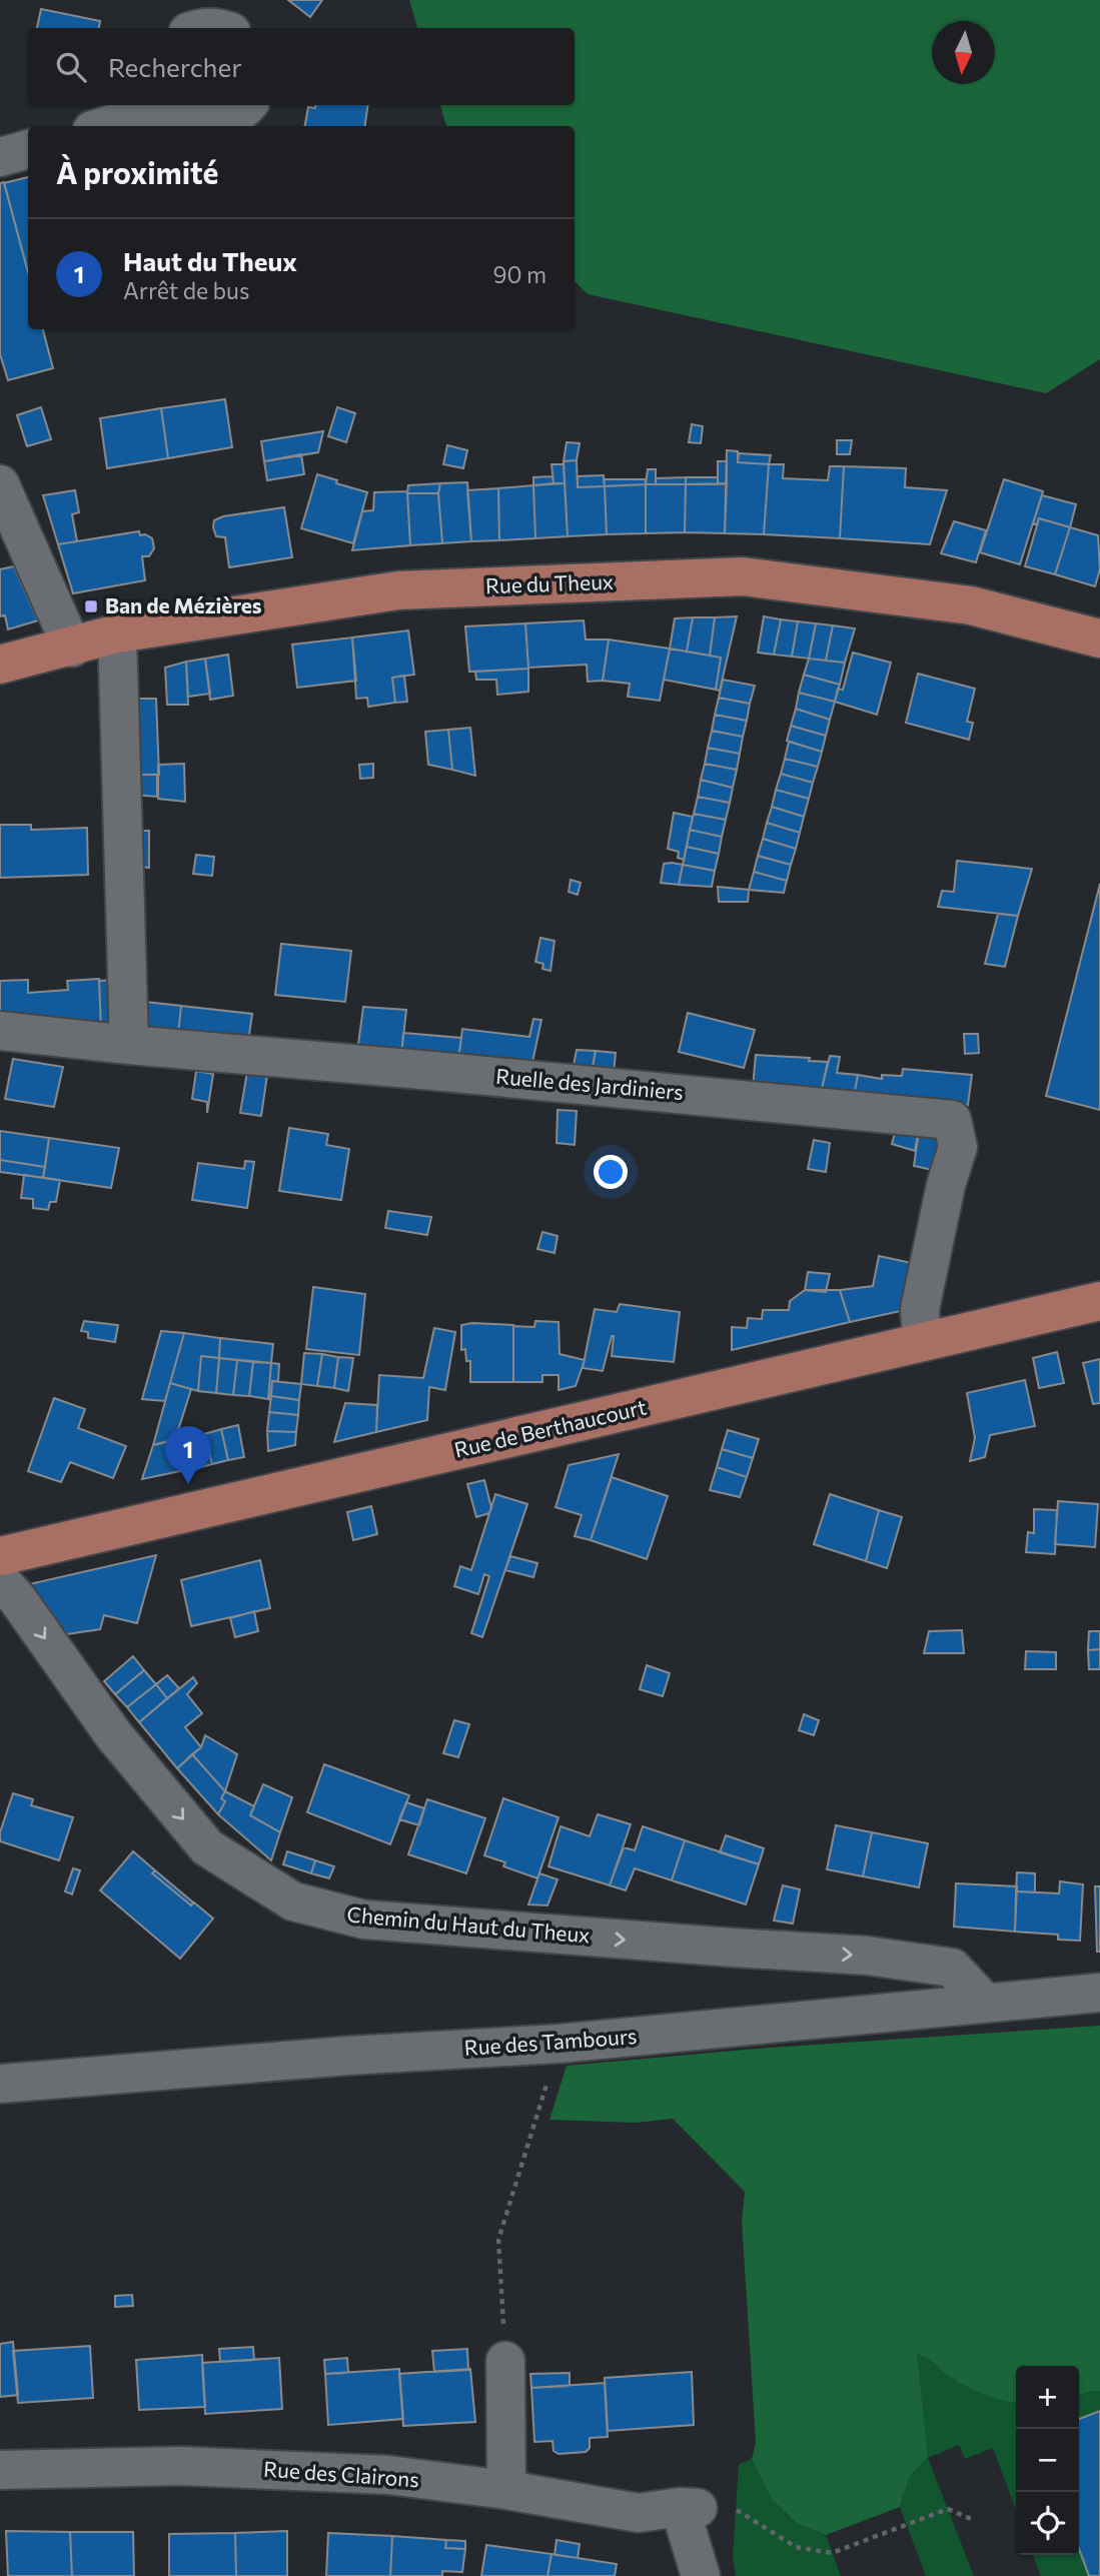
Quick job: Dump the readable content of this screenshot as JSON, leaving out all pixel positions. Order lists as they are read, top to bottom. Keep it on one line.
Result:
{"streets":{"main road":["Rue du Theux","Rue de Berthaucourt"],"street":["Ruelle des Jardiniers","Chemin du Haut du Theux","Rue des Tambours","Rue des Clairons"]},"crossings":[["Ruelle des Jardiniers","Rue de Berthaucourt"],["Chemin du Haut du Theux","Rue des Tambours"]],"one_way":["Chemin du Haut du Theux"],"places":{"transit":["Ban de Mézières"]},"north":"bottom","page":{"search":"Rechercher","heading":"À proximité","list":[{"mark":"1","name":"Haut du Theux","note":"Arrêt de bus","value":"90 m"}],"pins":"1","map_buttons":["+","−"]}}
